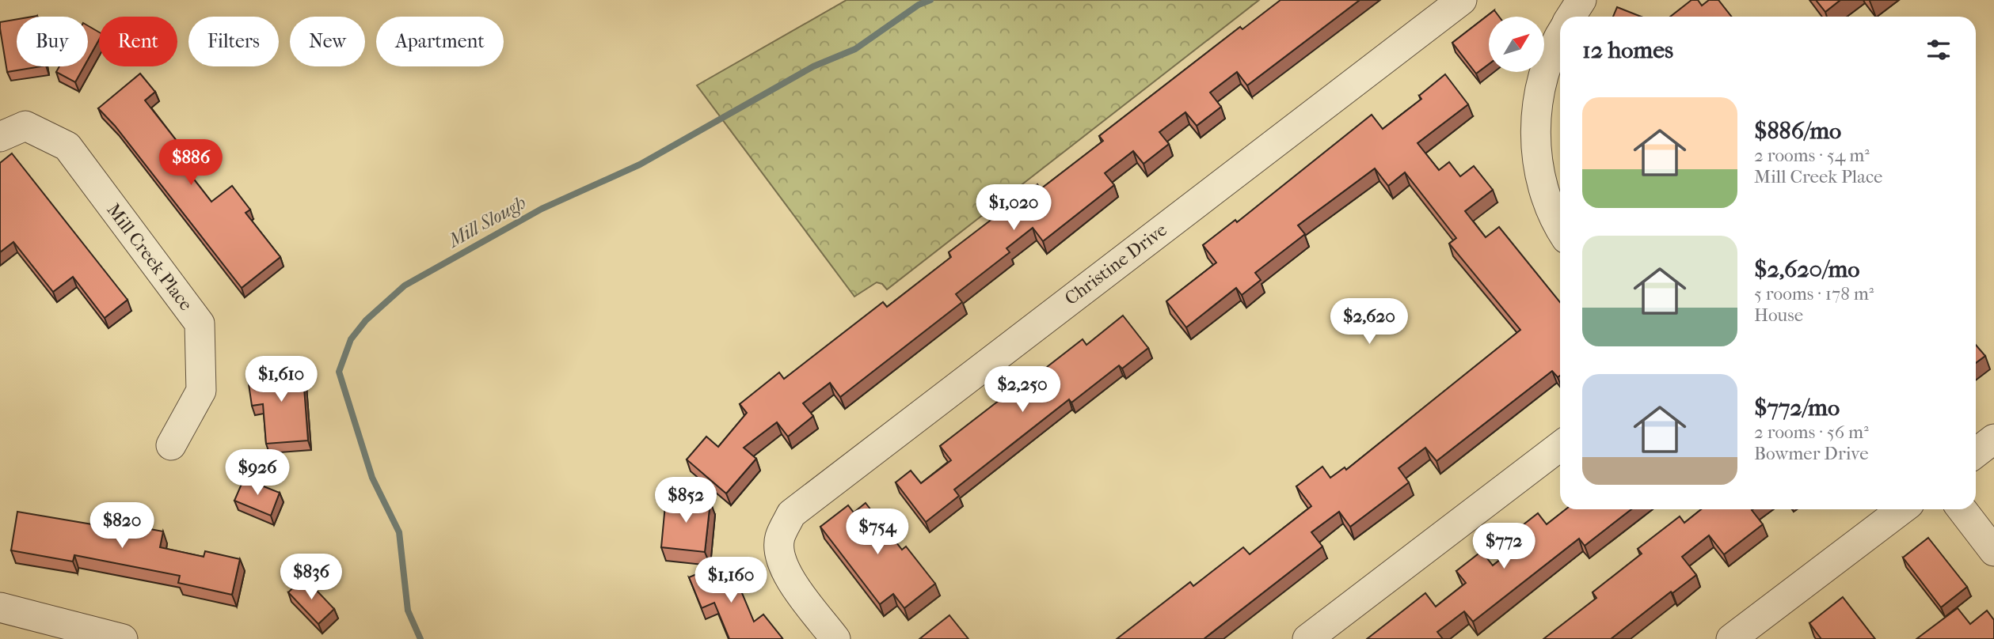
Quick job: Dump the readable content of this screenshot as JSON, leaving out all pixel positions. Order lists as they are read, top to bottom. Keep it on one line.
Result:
{"streets":{"street":["Mill Creek Place","Christine Drive"]},"water":["Mill Slough"],"north":"top right","page":{"chip":["Buy","Rent","Filters","New","Apartment"],"heading":"12 homes","list":[{"name":"$886/mo","note":"2 rooms · 54 m² · Mill Creek Place"},{"name":"$2,620/mo","note":"5 rooms · 178 m² · House"},{"name":"$772/mo","note":"2 rooms · 56 m² · Bowmer Drive"}],"price":["$886","$1,020","$2,620","$1,610","$2,250","$926","$852","$820","$754","$772","$836","$1,160"]}}
